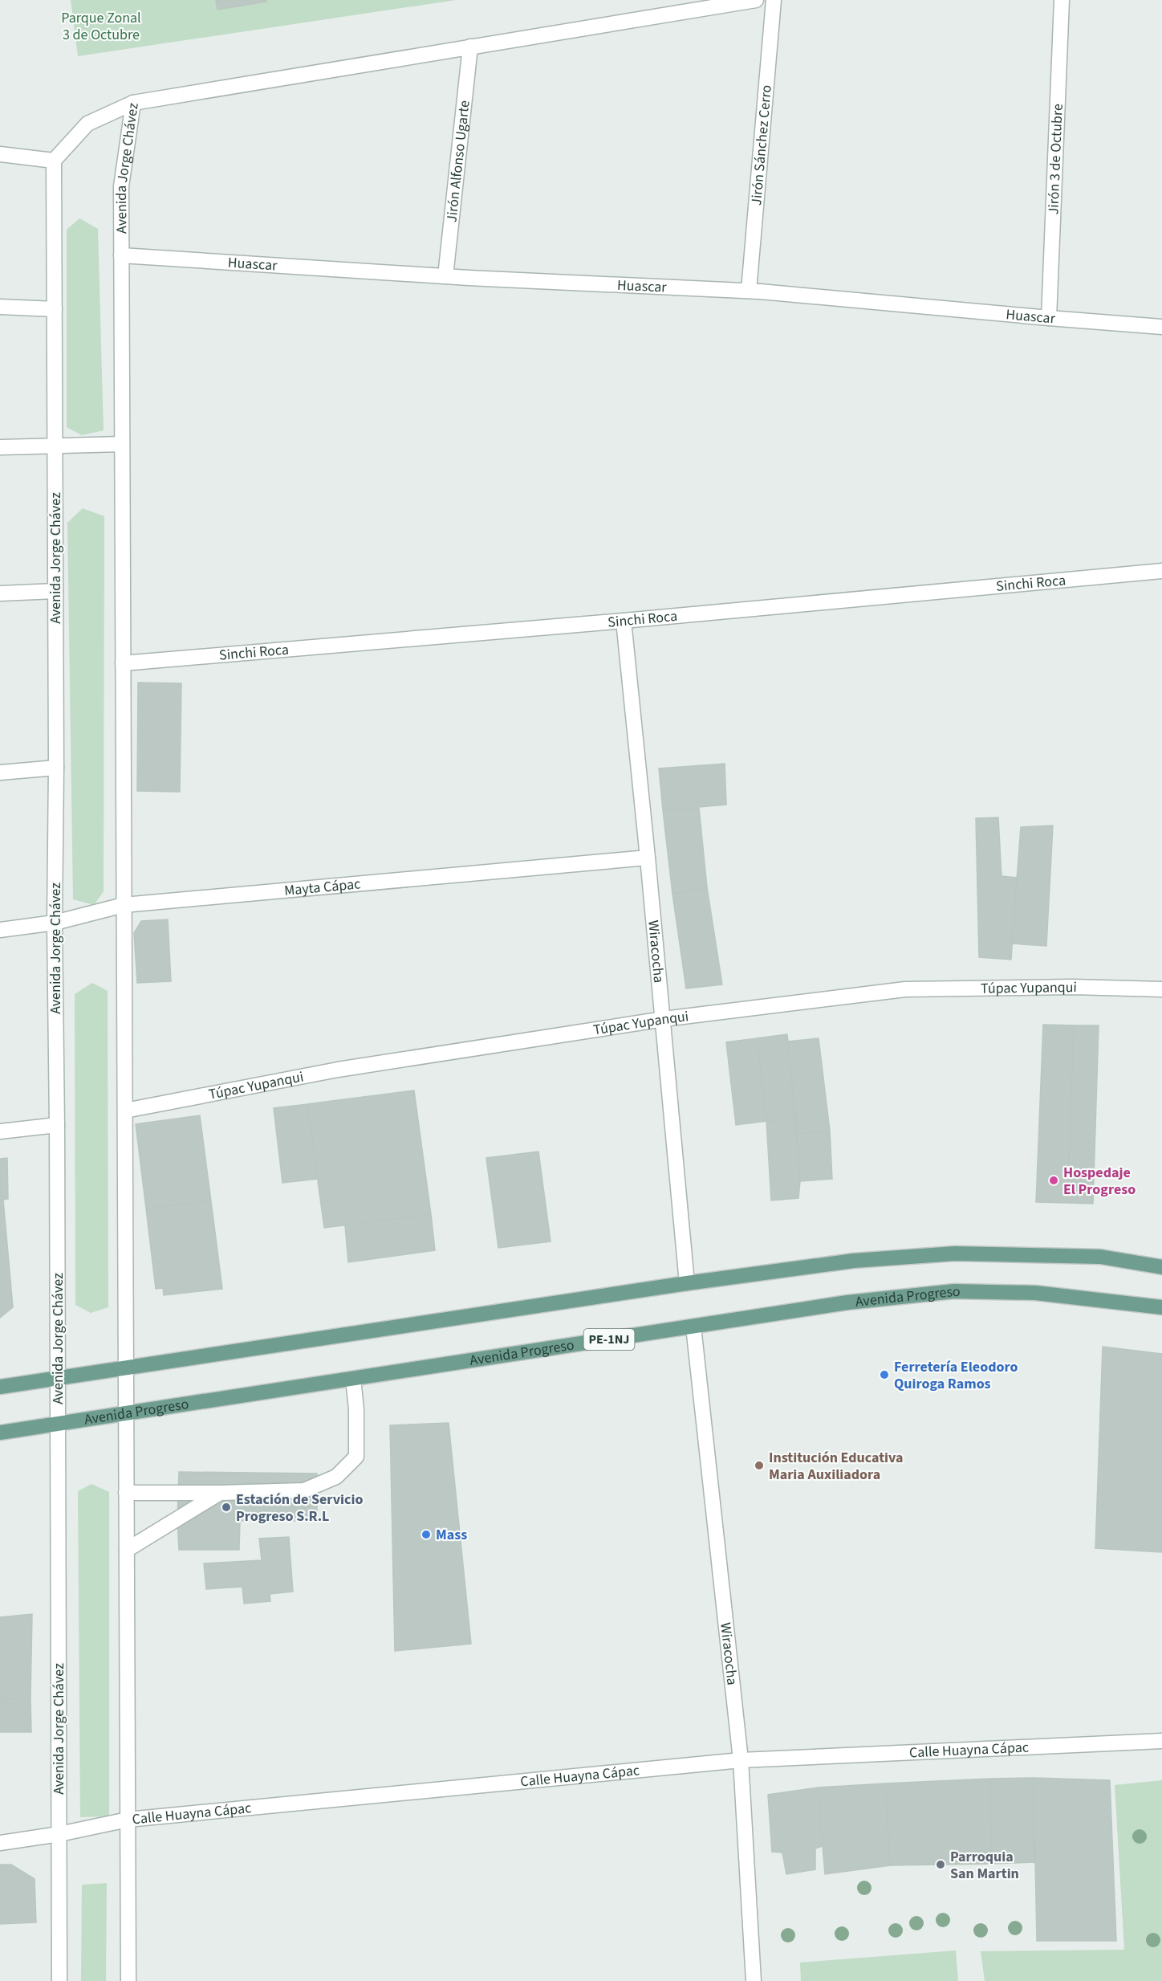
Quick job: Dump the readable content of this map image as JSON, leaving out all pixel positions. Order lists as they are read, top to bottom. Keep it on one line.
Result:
{"streets":{"main road":["Avenida Progreso","PE-1NJ"],"street":["Jirón Sánchez Cerro","Jirón 3 de Octubre","Jirón Alfonso Ugarte","Avenida Jorge Chávez","Huascar","Sinchi Roca","Mayta Cápac","Wiracocha","Túpac Yupanqui","Calle Huayna Cápac"]},"crossings":[["Jirón Sánchez Cerro","Huascar"],["Jirón 3 de Octubre","Huascar"],["Jirón Alfonso Ugarte","Huascar"],["Avenida Jorge Chávez","Huascar"],["Avenida Jorge Chávez","Sinchi Roca"],["Avenida Jorge Chávez","Mayta Cápac"],["Avenida Jorge Chávez","Túpac Yupanqui"],["Avenida Jorge Chávez","Avenida Progreso"],["Avenida Jorge Chávez","Calle Huayna Cápac"],["Sinchi Roca","Wiracocha"],["Mayta Cápac","Wiracocha"],["Wiracocha","Túpac Yupanqui"],["Wiracocha","Avenida Progreso"],["Wiracocha","Calle Huayna Cápac"]],"parks":["Parque Zonal 3 de Octubre"],"places":["Hospedaje El Progreso","Ferretería Eleodoro Quiroga Ramos","Institución Educativa Maria Auxiliadora","Estación de Servicio Progreso S.R.L","Mass","Parroquia San Martin"]}
